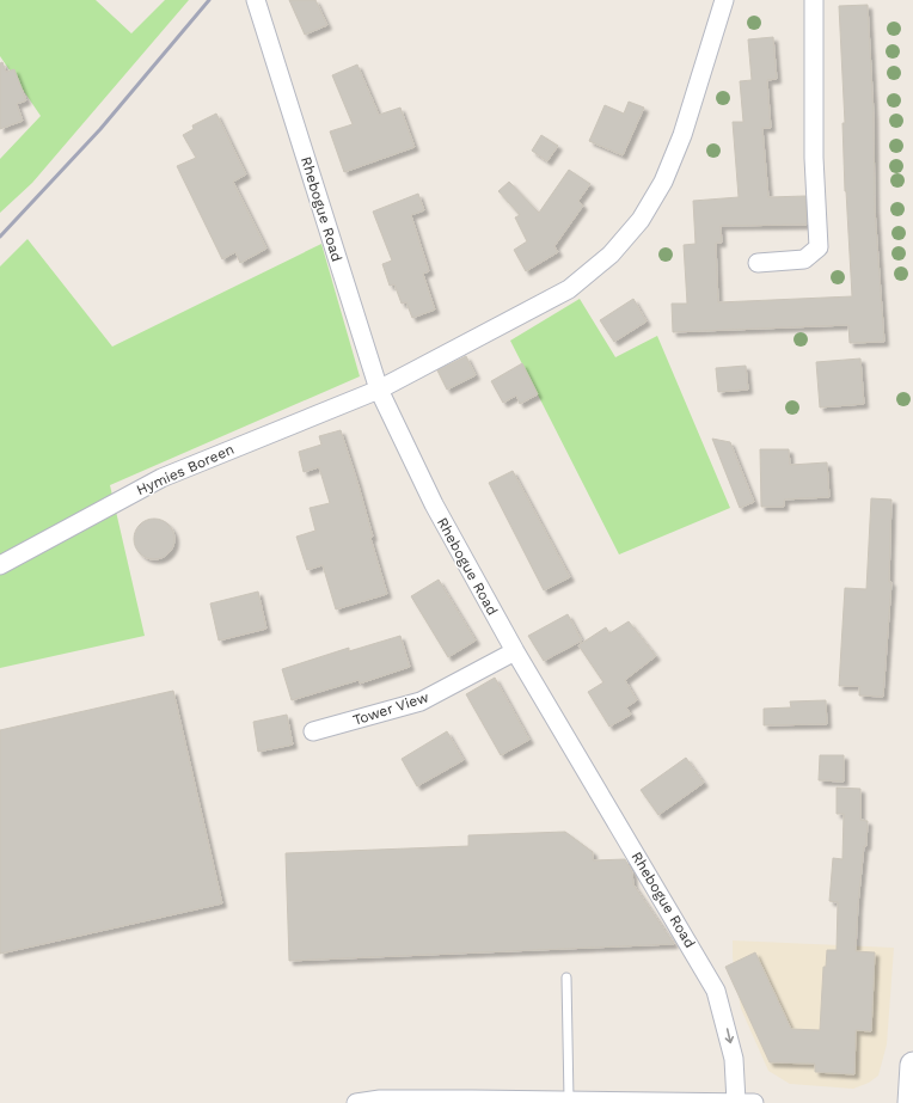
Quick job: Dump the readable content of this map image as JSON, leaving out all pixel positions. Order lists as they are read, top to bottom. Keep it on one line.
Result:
{"streets":{"street":["Rhebogue Road","Hymies Boreen","Tower View"]},"crossings":[["Rhebogue Road","Hymies Boreen"],["Rhebogue Road","Tower View"]],"one_way":["Rhebogue Road"]}
